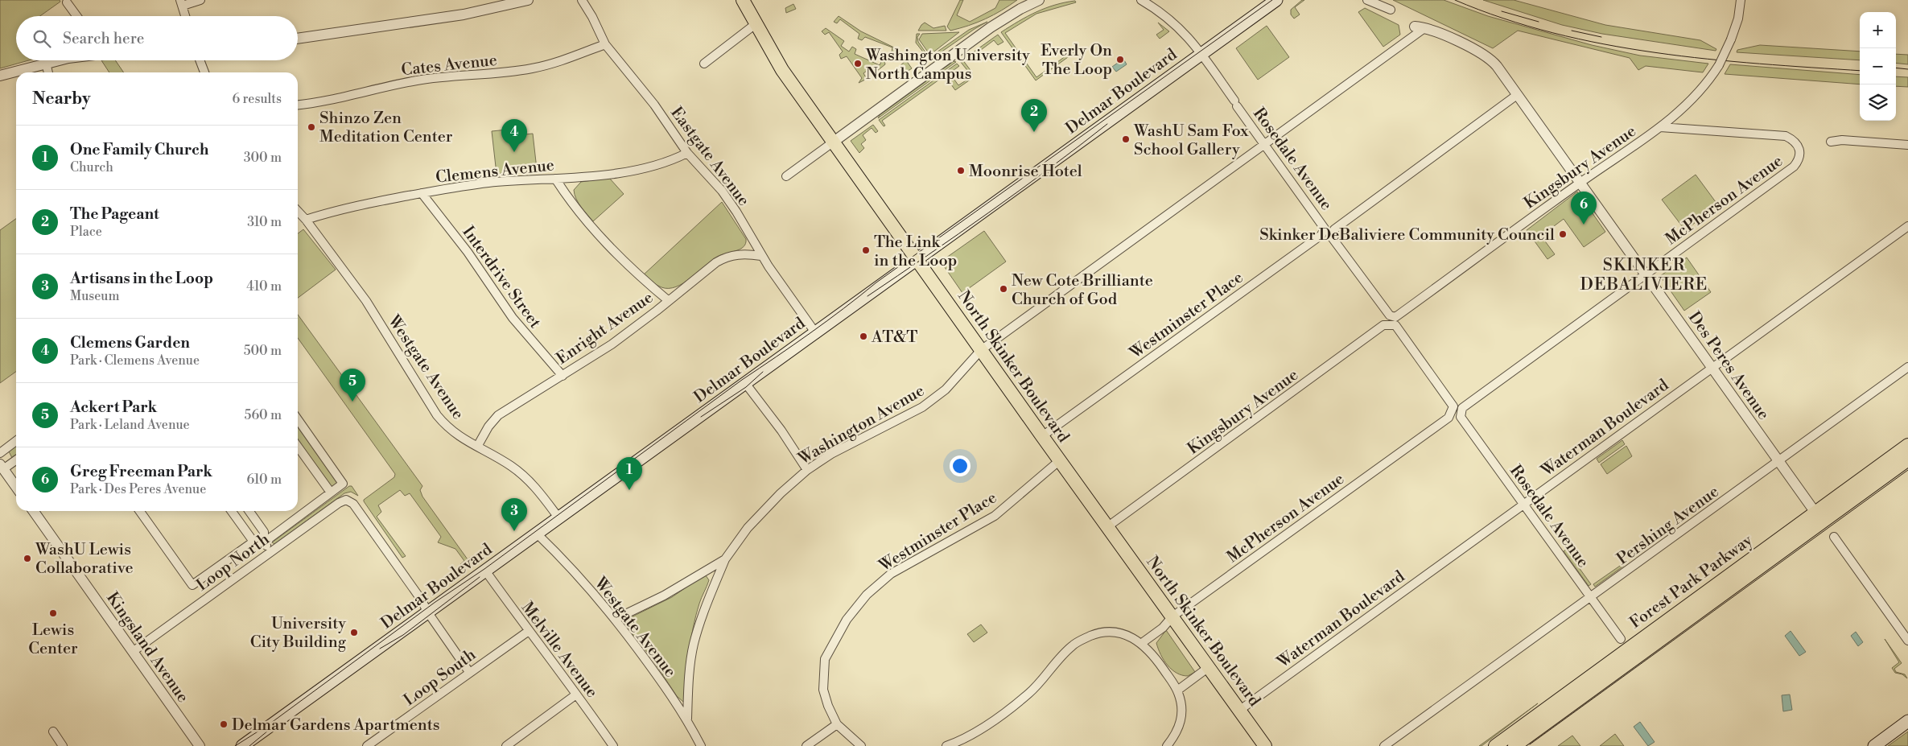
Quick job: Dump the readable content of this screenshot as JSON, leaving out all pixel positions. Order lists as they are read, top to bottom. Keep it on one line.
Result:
{"streets":{"main road":["Delmar Boulevard","North Skinker Boulevard","Forest Park Parkway"],"street":["Cates Avenue","Eastgate Avenue","Rosedale Avenue","Kingsbury Avenue","Clemens Avenue","McPherson Avenue","Interdrive Street","Westminster Place","Enright Avenue","Des Peres Avenue","Westgate Avenue","Washington Avenue","Waterman Boulevard","Pershing Avenue","Loop North","Kingsland Avenue","Melville Avenue","Loop South"]},"crossings":[["Cates Avenue","Eastgate Avenue"],["Delmar Boulevard","Eastgate Avenue"],["Delmar Boulevard","Rosedale Avenue"],["Delmar Boulevard","North Skinker Boulevard"],["Delmar Boulevard","Westgate Avenue"],["Delmar Boulevard","Loop North"],["Delmar Boulevard","Melville Avenue"],["Eastgate Avenue","Clemens Avenue"],["Eastgate Avenue","Enright Avenue"],["Rosedale Avenue","Kingsbury Avenue"],["Rosedale Avenue","McPherson Avenue"],["Rosedale Avenue","Westminster Place"],["Rosedale Avenue","Des Peres Avenue"],["Rosedale Avenue","Washington Avenue"],["Rosedale Avenue","Waterman Boulevard"],["Rosedale Avenue","Pershing Avenue"],["Kingsbury Avenue","McPherson Avenue"],["Kingsbury Avenue","Des Peres Avenue"],["Kingsbury Avenue","North Skinker Boulevard"],["Clemens Avenue","Interdrive Street"],["Clemens Avenue","Westgate Avenue"],["McPherson Avenue","Des Peres Avenue"],["McPherson Avenue","North Skinker Boulevard"],["Interdrive Street","Enright Avenue"],["Westminster Place","North Skinker Boulevard"],["Enright Avenue","Westgate Avenue"],["Des Peres Avenue","Washington Avenue"],["Des Peres Avenue","Waterman Boulevard"],["Des Peres Avenue","Pershing Avenue"],["Des Peres Avenue","Forest Park Parkway"],["North Skinker Boulevard","Washington Avenue"],["North Skinker Boulevard","Waterman Boulevard"],["Westgate Avenue","Washington Avenue"],["Loop North","Kingsland Avenue"],["Melville Avenue","Loop South"]],"districts":["SKINKER DEBALIVIERE"],"places":["Everly On The Loop","Washington University North Campus","Shinzo Zen Meditation Center","WashU Sam Fox School Gallery","Moonrise Hotel","Skinker DeBaliviere Community Council","The Link in the Loop","New Cote Brilliante Church of God","AT&T","WashU Lewis Collaborative","Lewis Center","University City Building","Delmar Gardens Apartments"],"page":{"map_buttons":["+","−"],"search":"Search here","heading":["Nearby","6 results"],"pins":["2","4","6","5","1","3"],"list":[{"mark":"1","name":"One Family Church","note":"Church","value":"300 m"},{"mark":"2","name":"The Pageant","note":"Place","value":"310 m"},{"mark":"3","name":"Artisans in the Loop","note":"Museum","value":"410 m"},{"mark":"4","name":"Clemens Garden","note":"Park · Clemens Avenue","value":"500 m"},{"mark":"5","name":"Ackert Park","note":"Park · Leland Avenue","value":"560 m"},{"mark":"6","name":"Greg Freeman Park","note":"Park · Des Peres Avenue","value":"610 m"}]}}
